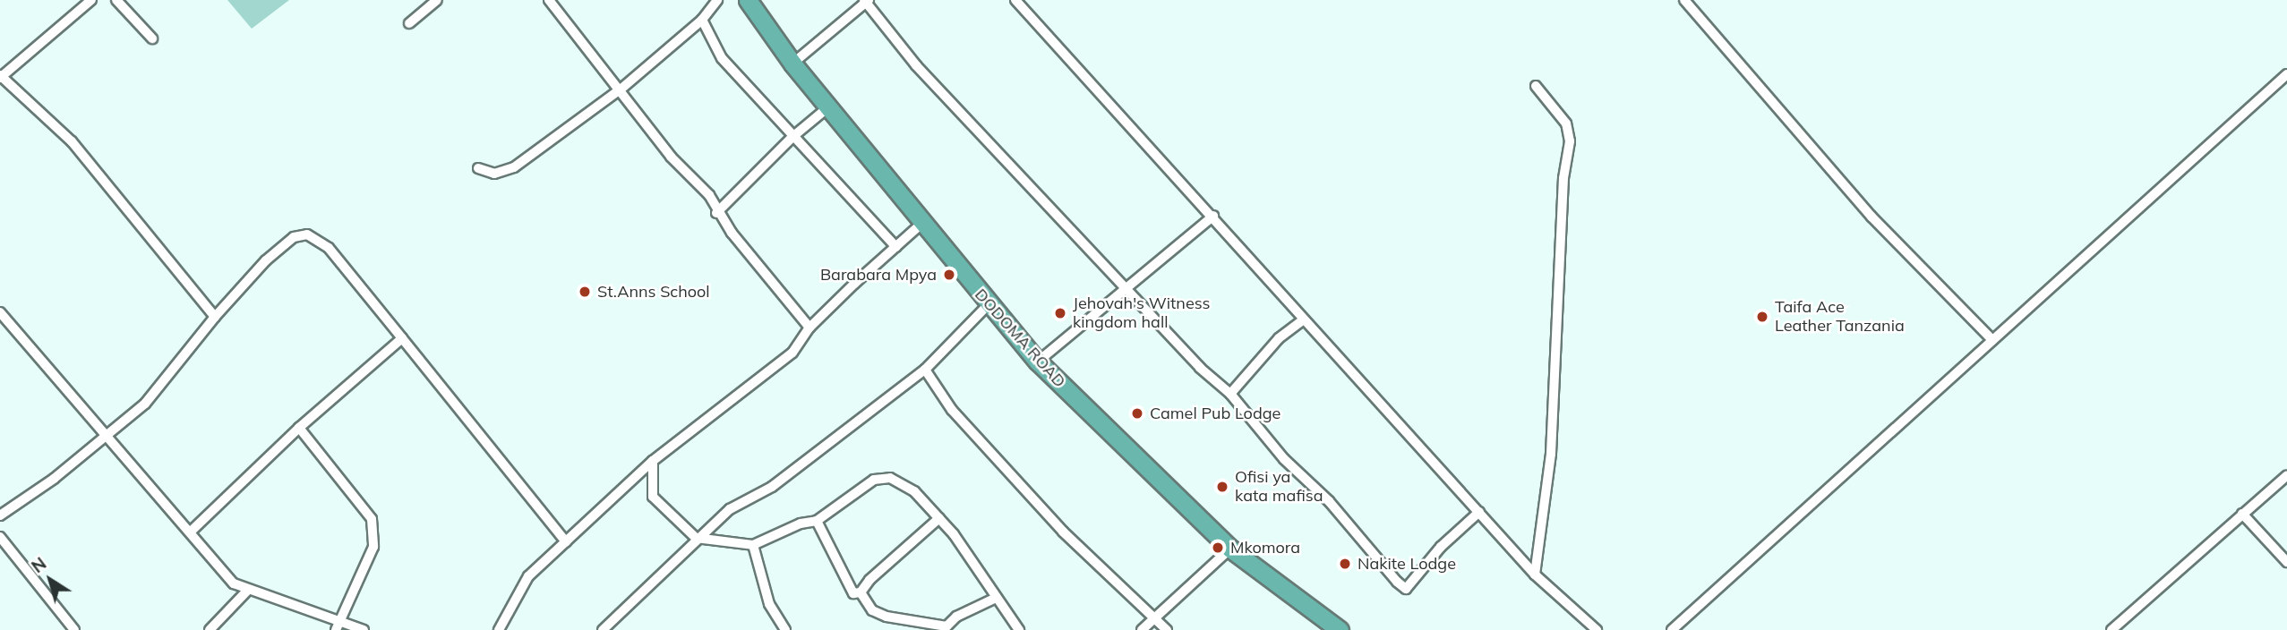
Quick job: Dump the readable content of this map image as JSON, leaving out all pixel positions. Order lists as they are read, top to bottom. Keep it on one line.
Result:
{"streets":{"highway":["DODOMA ROAD"]},"places":["Barabara Mpya","St.Anns School","Jehovah's Witness kingdom hall","Taifa Ace Leather Tanzania","Camel Pub Lodge","Ofisi ya kata mafisa","Mkomora","Nakite Lodge"],"north":"top left"}
